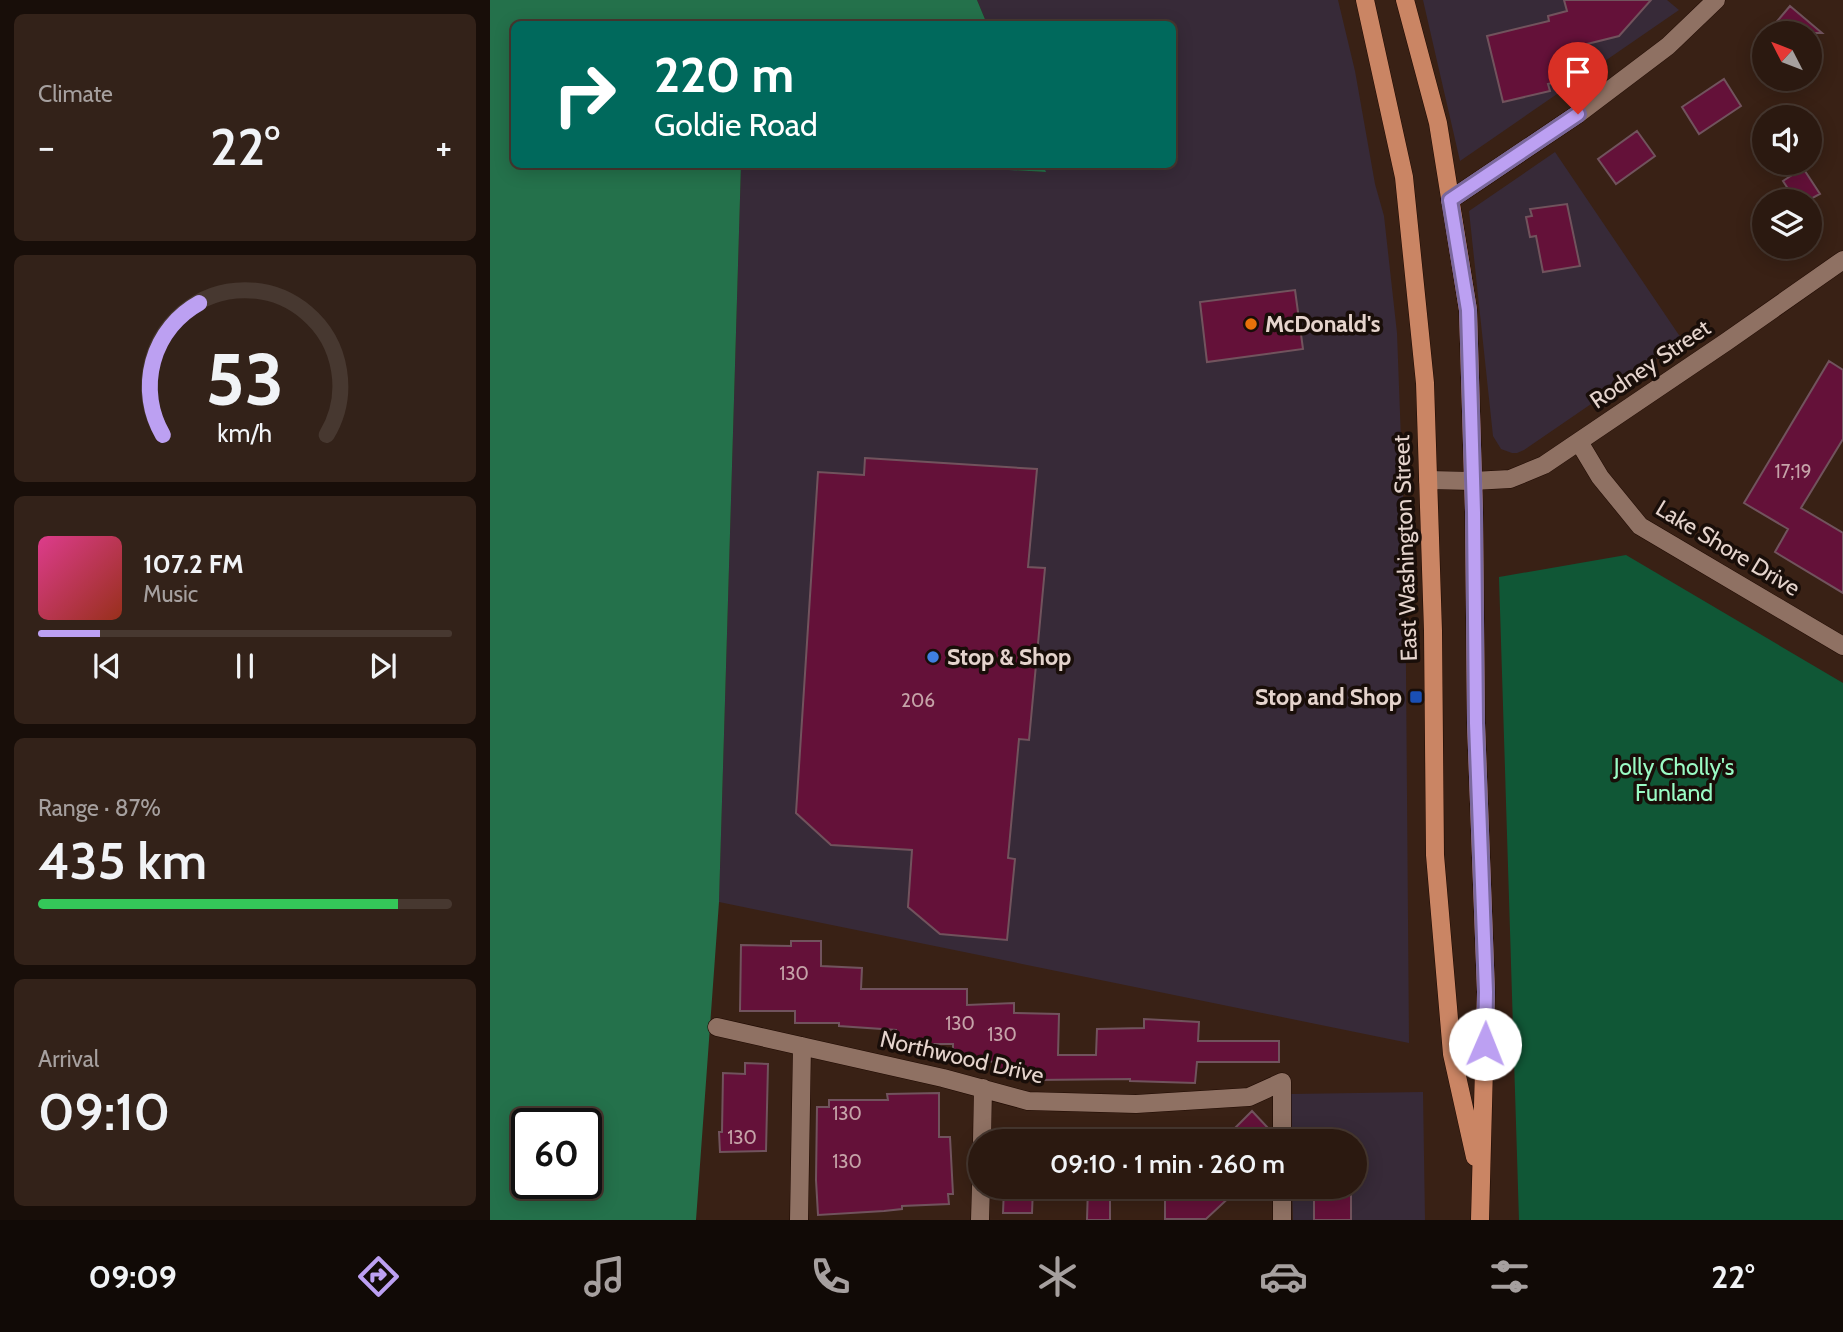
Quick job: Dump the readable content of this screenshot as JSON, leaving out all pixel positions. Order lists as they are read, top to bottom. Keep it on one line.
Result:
{"streets":{"main road":["East Washington Street"],"street":["Rodney Street","Lake Shore Drive","Northwood Drive"]},"crossings":[["Rodney Street","East Washington Street"],["Rodney Street","Lake Shore Drive"]],"parks":["Jolly Cholly's Funland"],"places":{"other":["McDonald's","Stop & Shop"],"transit":["Stop and Shop"]},"house_numbers":["17;19","206","130","130","130","130","130","130"],"north":"top left","page":{"tile":["Climate",["Range · 87%","435 km"],["Arrival","09:10"]],"turn":["220 m","Goldie Road"],"heat":["−","22°","+"],"song":["107.2 FM","Music"],"limit":"60","trip":"09:10 · 1 min · 260 m","tabs":["09:09","22°"],"gauge":["53","km/h"]}}
